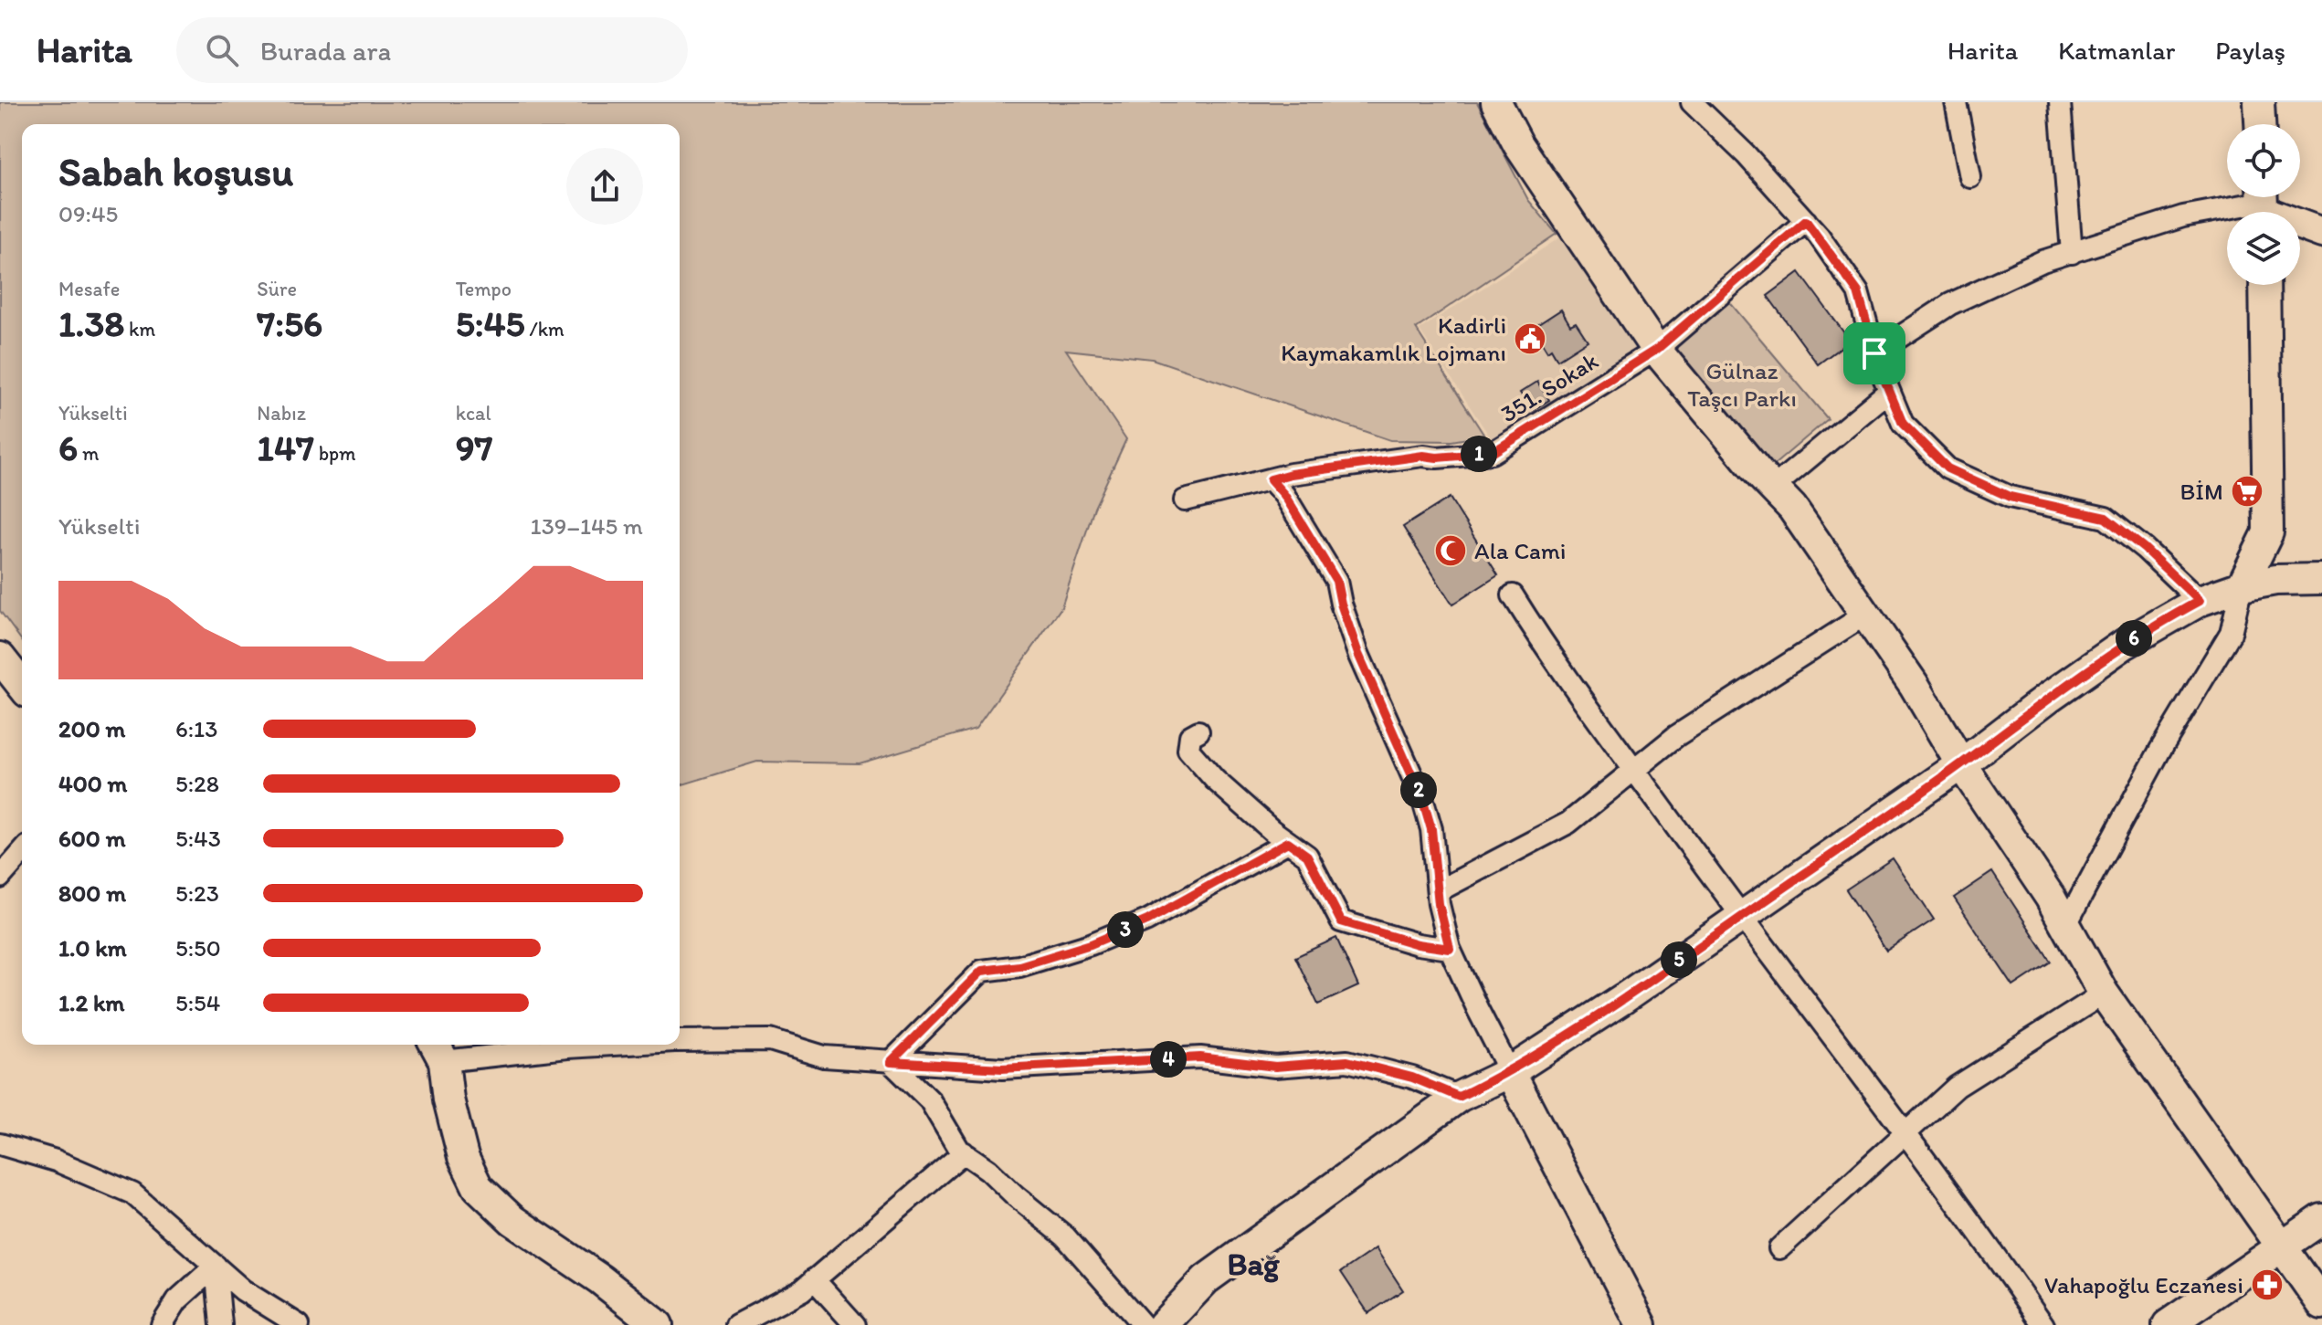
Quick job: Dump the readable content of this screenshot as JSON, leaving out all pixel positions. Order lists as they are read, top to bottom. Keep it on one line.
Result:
{"streets":{"street":["351. Sokak"]},"districts":["Bağ"],"parks":["Gülnaz Taşcı Parkı"],"places":{"public building":["Kadirli Kaymakamlık Lojmanı"],"supermarket":["BİM"],"mosque":["Ala Cami"],"pharmacy":["Vahapoğlu Eczanesi"]},"page":{"header":"Harita","search":"Burada ara","nav":["Harita","Katmanlar","Paylaş"],"heading":["Sabah koşusu","09:45"],"stats":[["Mesafe","1.38 km"],["Süre","7:56"],["Tempo","5:45 /km"],["Yükselti","6 m"],["Nabız","147 bpm"],["kcal","97"]],"pins":["1","6","2","3","5","4"],"chart":["Yükselti","139–145 m"],"list":[{"name":"200 m","note":"6:13"},{"name":"400 m","note":"5:28"},{"name":"600 m","note":"5:43"},{"name":"800 m","note":"5:23"},{"name":"1.0 km","note":"5:50"},{"name":"1.2 km","note":"5:54"}]}}
